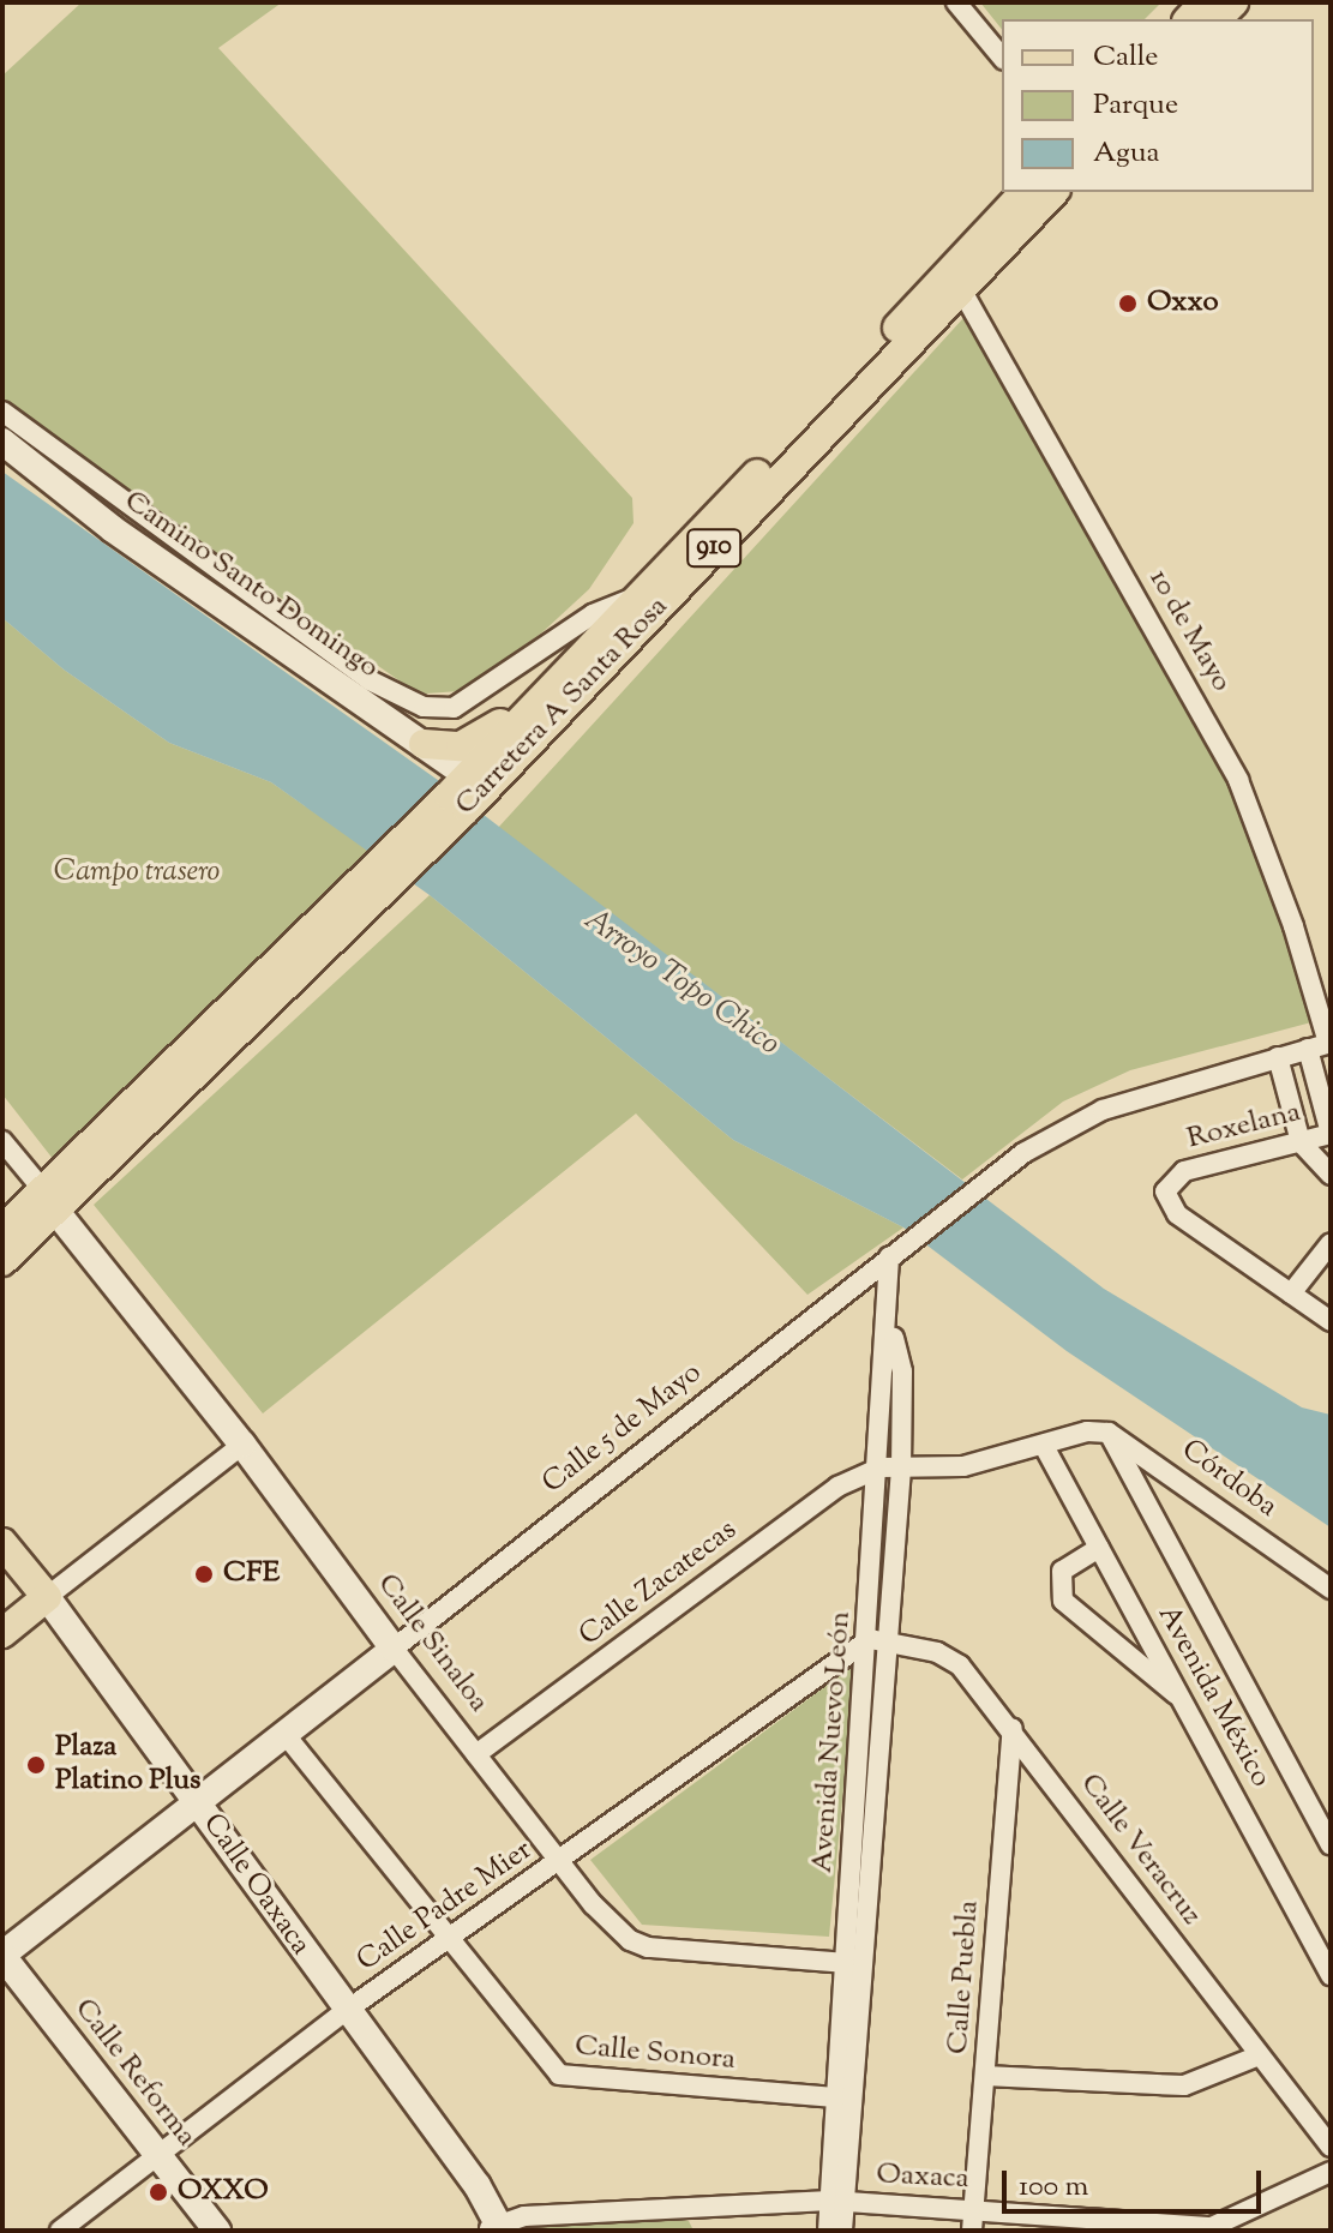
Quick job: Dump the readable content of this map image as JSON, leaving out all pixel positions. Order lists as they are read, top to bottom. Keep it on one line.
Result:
{"streets":{"main road":["910","Carretera A Santa Rosa","Calle Oaxaca"],"street":["Camino Santo Domingo","10 de Mayo","Roxelana","Calle 5 de Mayo","Córdoba","Calle Zacatecas","Calle Sinaloa","Avenida México","Avenida Nuevo León","Calle Veracruz","Calle Padre Mier","Calle Puebla","Calle Sonora","Calle Reforma","Oaxaca"]},"crossings":[["910","Carretera A Santa Rosa"],["910","Calle Sinaloa"],["Camino Santo Domingo","Carretera A Santa Rosa"],["10 de Mayo","Carretera A Santa Rosa"],["10 de Mayo","Calle 5 de Mayo"],["Carretera A Santa Rosa","Calle Sinaloa"],["Calle 5 de Mayo","Calle Sinaloa"],["Calle 5 de Mayo","Avenida Nuevo León"],["Calle 5 de Mayo","Calle Oaxaca"],["Calle 5 de Mayo","Calle Sonora"],["Calle 5 de Mayo","Calle Reforma"],["Córdoba","Avenida México"],["Calle Zacatecas","Calle Sinaloa"],["Calle Zacatecas","Avenida Nuevo León"],["Calle Sinaloa","Avenida Nuevo León"],["Calle Sinaloa","Calle Padre Mier"],["Avenida Nuevo León","Calle Veracruz"],["Avenida Nuevo León","Calle Padre Mier"],["Avenida Nuevo León","Calle Sonora"],["Avenida Nuevo León","Oaxaca"],["Calle Veracruz","Calle Padre Mier"],["Calle Veracruz","Calle Puebla"],["Calle Oaxaca","Calle Padre Mier"],["Calle Oaxaca","Oaxaca"],["Calle Padre Mier","Calle Sonora"],["Calle Padre Mier","Calle Reforma"],["Calle Puebla","Oaxaca"]],"water":["Arroyo Topo Chico"],"parks":["Campo trasero"],"places":["Oxxo","CFE","Plaza Platino Plus","OXXO"],"legend":["Calle","Parque","Agua"],"scale_bar":"100 m"}
